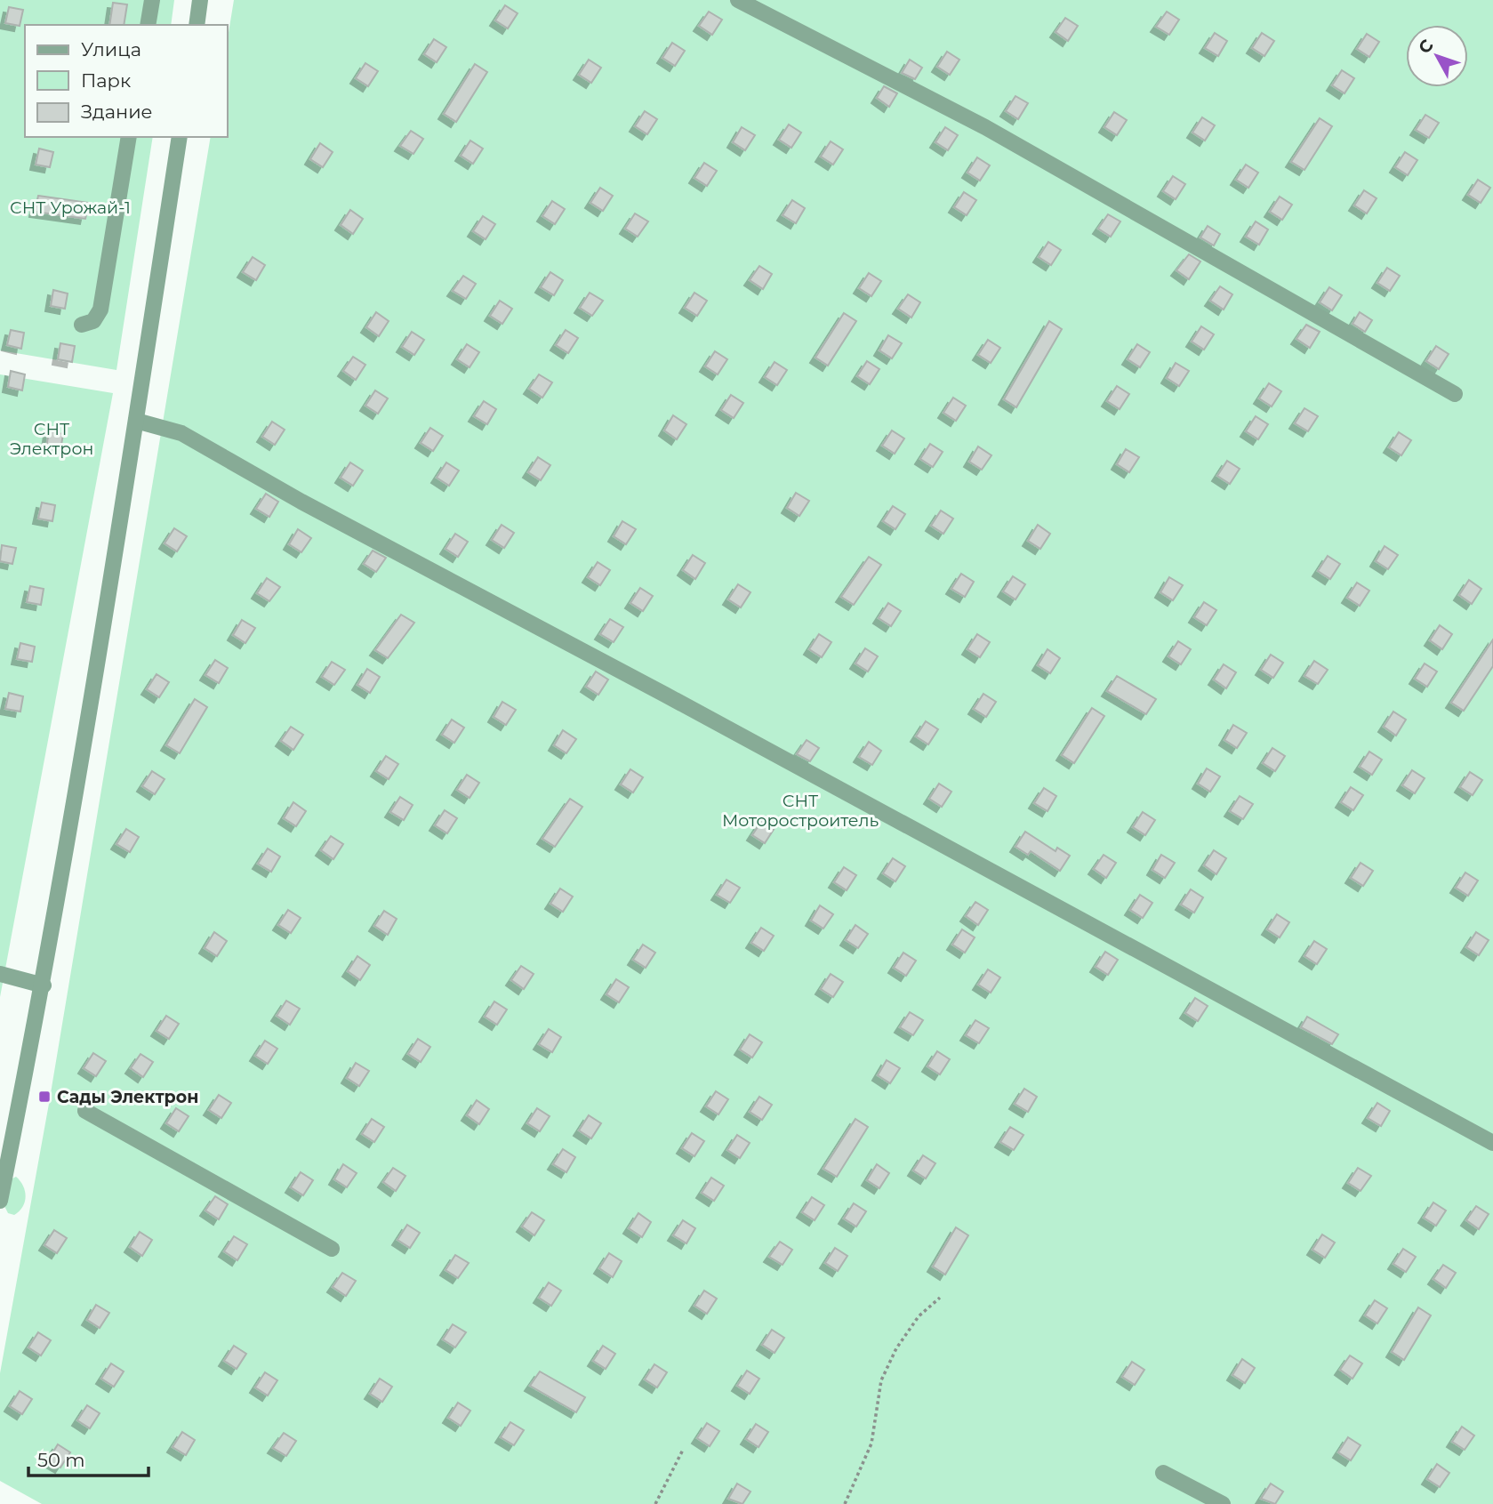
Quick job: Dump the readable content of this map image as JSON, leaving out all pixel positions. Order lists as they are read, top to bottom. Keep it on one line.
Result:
{"parks":["СНТ Урожай-1","СНТ Электрон","СНТ Моторостроитель"],"places":{"transit":["Сады Электрон"]},"legend":["Улица","Парк","Здание"],"scale_bar":"50 m","north":"top left"}
